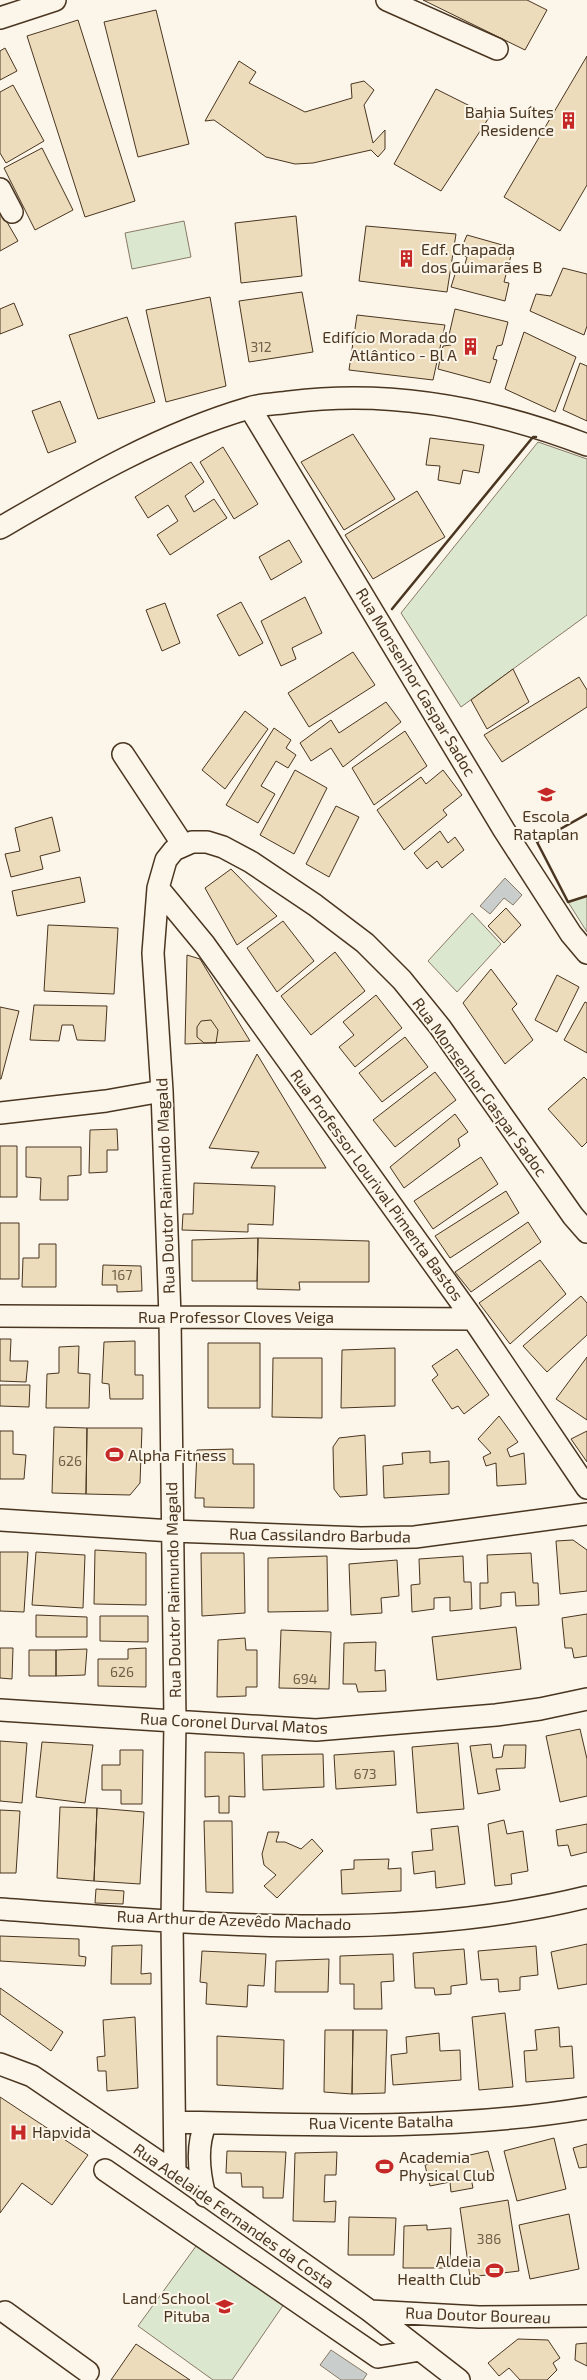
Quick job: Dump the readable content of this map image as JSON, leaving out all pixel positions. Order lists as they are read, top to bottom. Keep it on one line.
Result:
{"streets":{"street":["Rua Monsenhor Gaspar Sadoc","Rua Professor Lourival Pimenta Bastos","Rua Doutor Raimundo Magald","Rua Professor Cloves Veiga","Rua Cassilandro Barbuda","Rua Coronel Durval Matos","Rua Arthur de Azevêdo Machado","Rua Vicente Batalha","Rua Adelaide Fernandes da Costa","Rua Doutor Boureau"]},"crossings":[["Rua Professor Lourival Pimenta Bastos","Rua Doutor Raimundo Magald"],["Rua Professor Lourival Pimenta Bastos","Rua Professor Cloves Veiga"],["Rua Doutor Raimundo Magald","Rua Professor Cloves Veiga"],["Rua Doutor Raimundo Magald","Rua Cassilandro Barbuda"],["Rua Doutor Raimundo Magald","Rua Coronel Durval Matos"],["Rua Doutor Raimundo Magald","Rua Arthur de Azevêdo Machado"],["Rua Doutor Raimundo Magald","Rua Vicente Batalha"],["Rua Doutor Raimundo Magald","Rua Adelaide Fernandes da Costa"],["Rua Adelaide Fernandes da Costa","Rua Doutor Boureau"]],"places":{"building":["Bahia Suítes Residence","Edf. Chapada dos Guimarães B","Edifício Morada do Atlântico - Bl A"],"school or university":["Escola Rataplan","Land School Pituba"],"sports":["Alpha Fitness","Academia Physical Club","Aldeia Health Club"],"hospital":["Hapvida"]},"house_numbers":["312","167","626","626","694","673","386"]}
